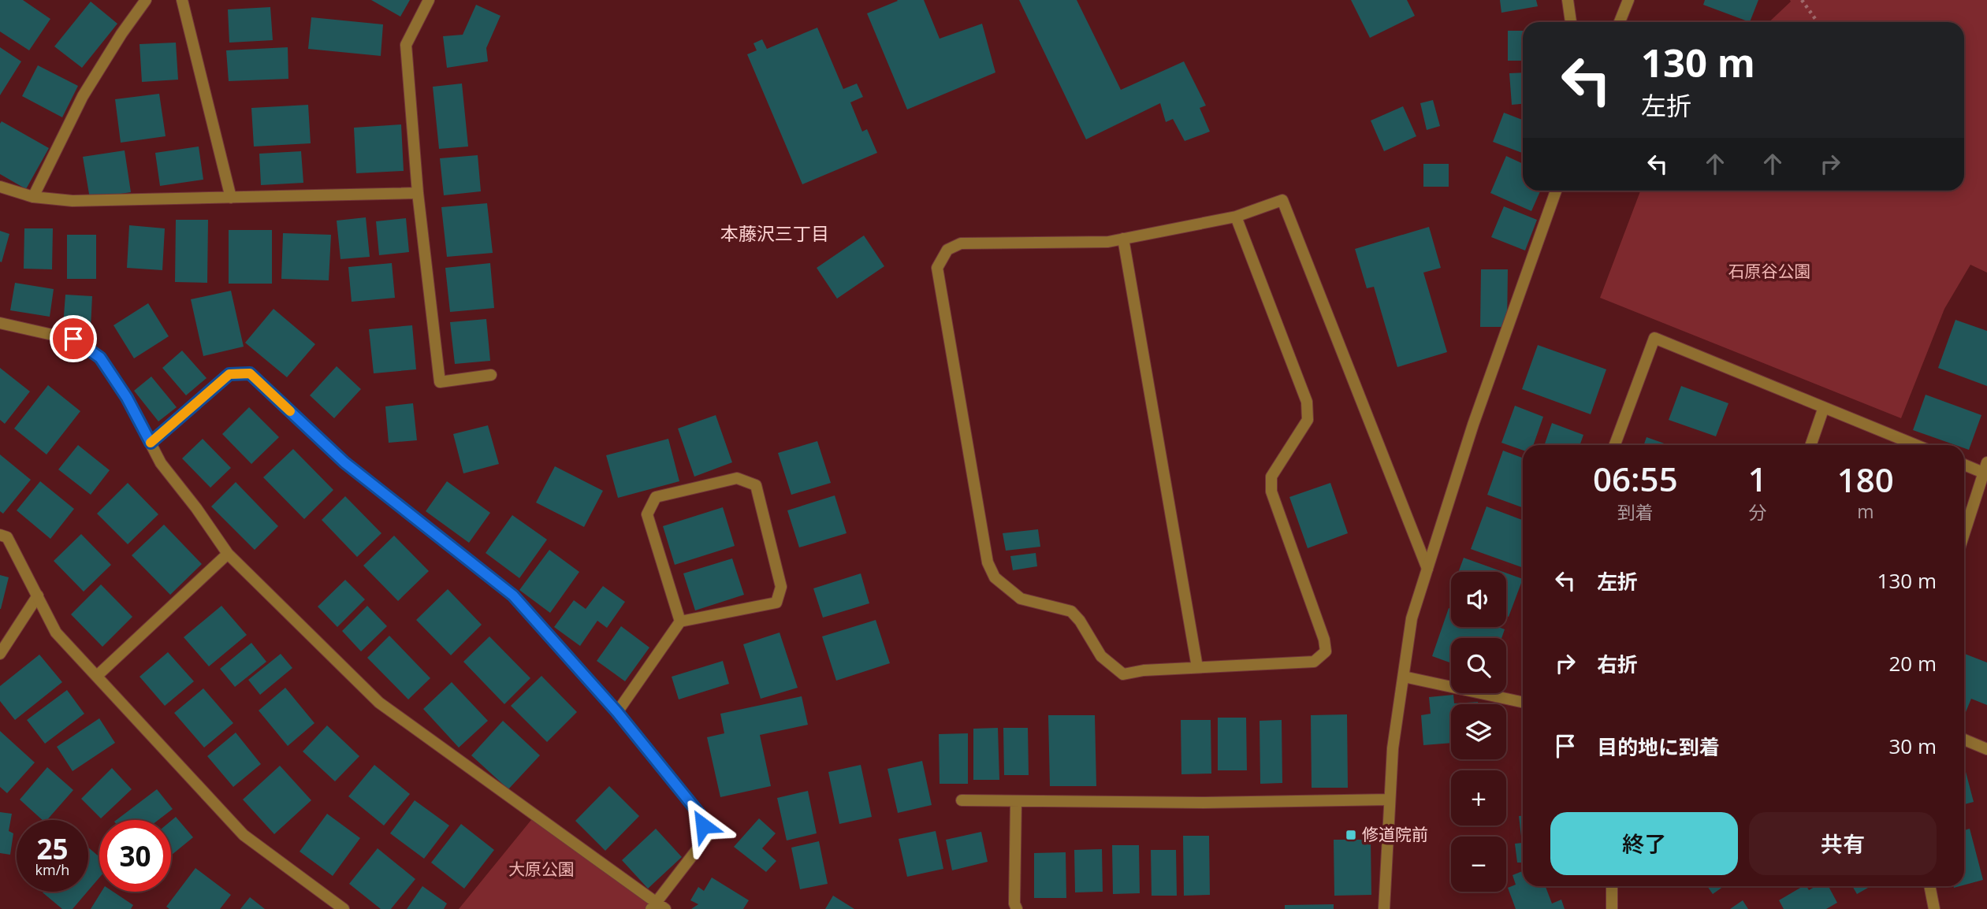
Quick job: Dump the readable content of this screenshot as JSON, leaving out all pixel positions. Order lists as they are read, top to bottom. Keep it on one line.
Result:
{"districts":["本藤沢三丁目"],"parks":["石原谷公園","大原公園"],"places":{"transit":["修道院前"]},"page":{"turn":["130 m","左折"],"eta":["06:55","到着","1","分","180","m"],"list":[{"name":"左折","value":"130 m"},{"name":"右折","value":"20 m"},{"name":"目的地に到着","value":"30 m"}],"map_buttons":["+","−"],"buttons":["終了","共有"],"speed":"25 km/h","limit":"30"}}
